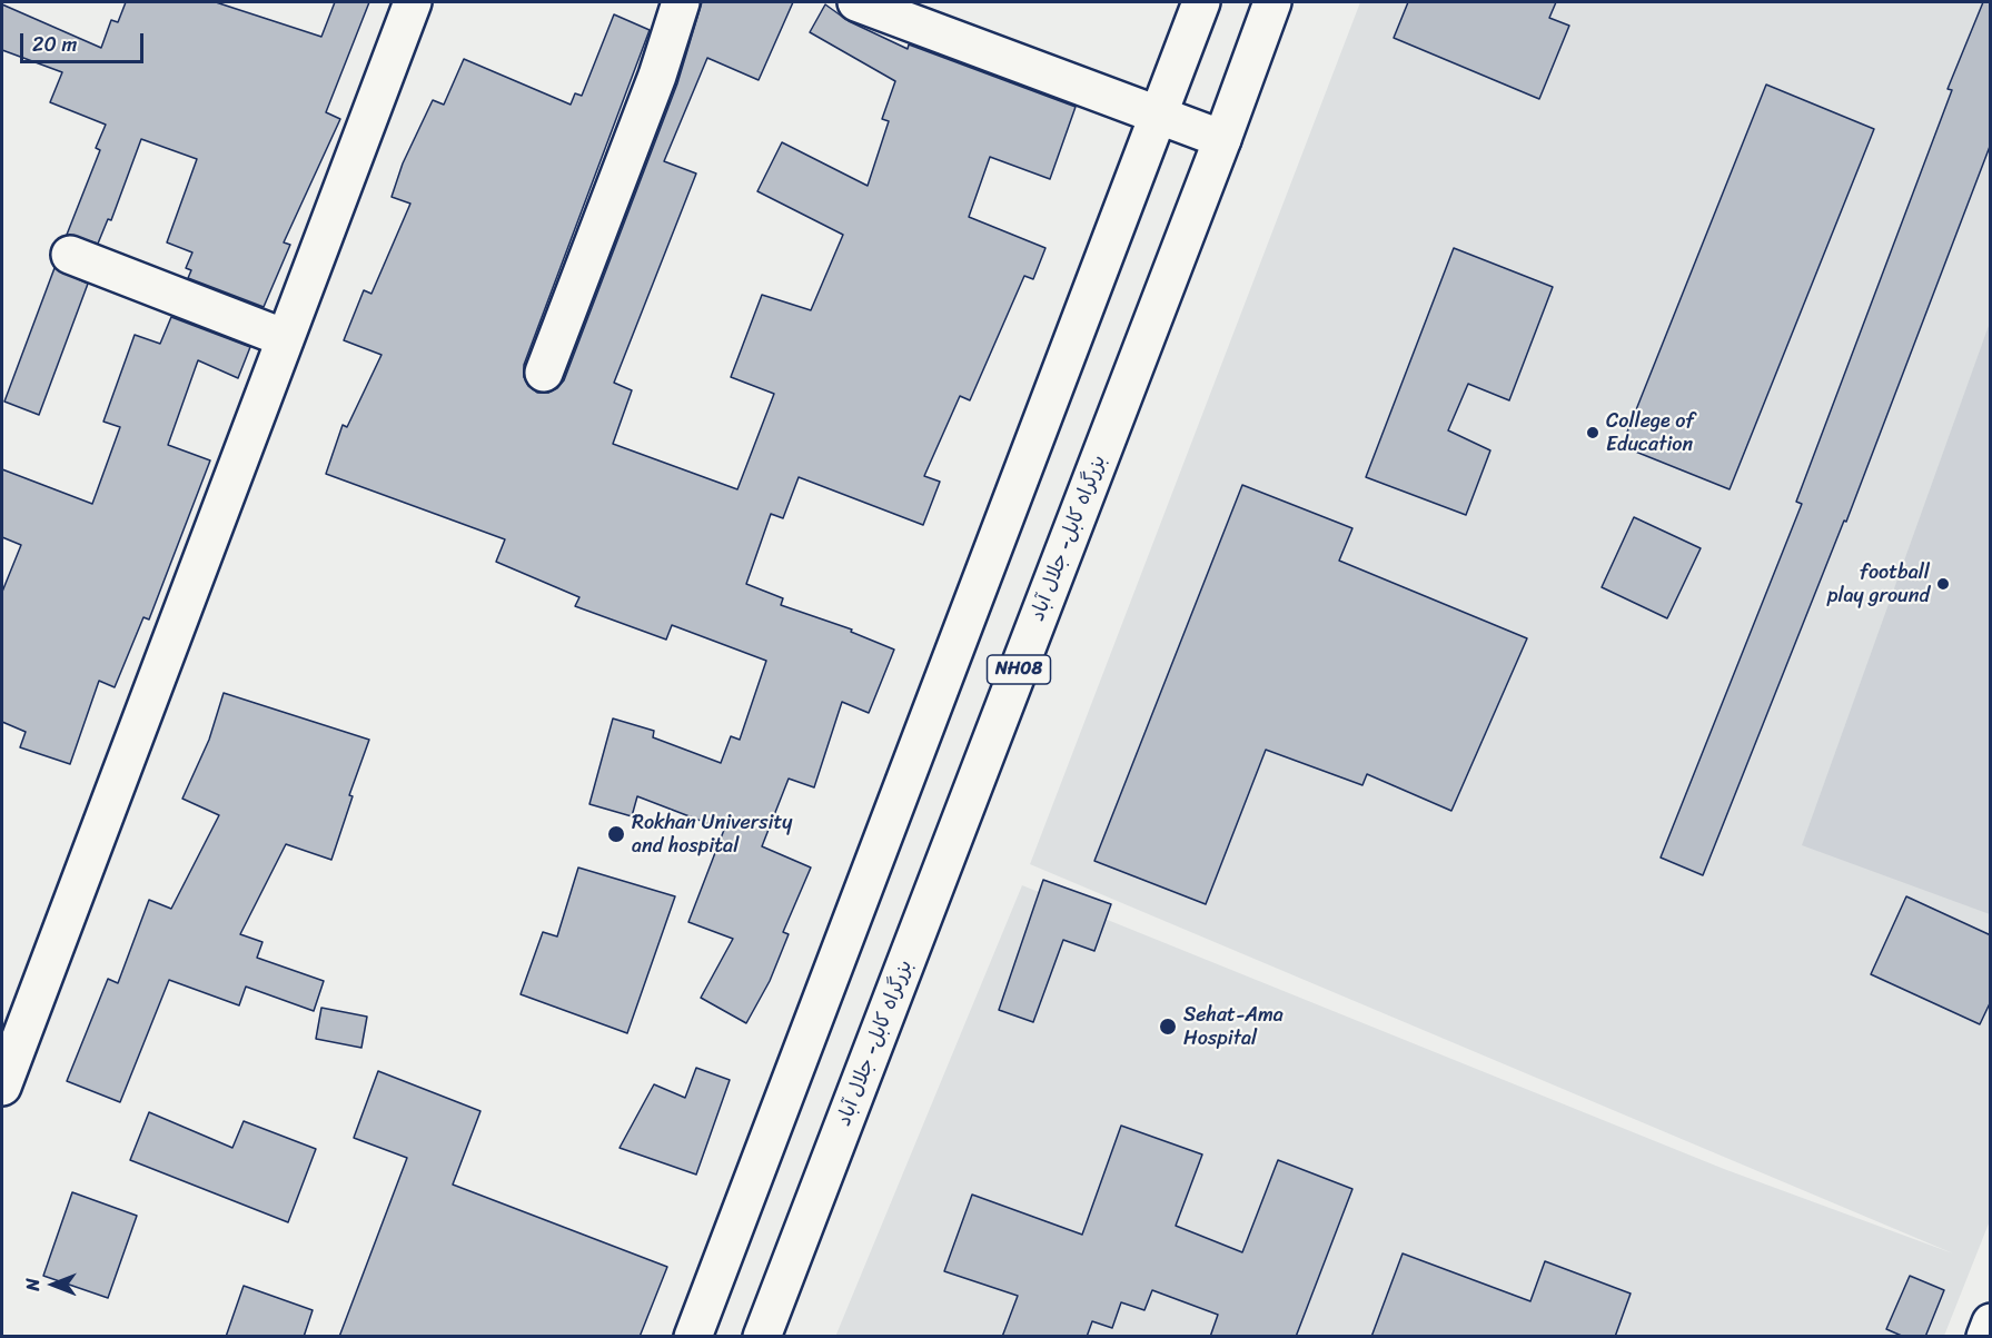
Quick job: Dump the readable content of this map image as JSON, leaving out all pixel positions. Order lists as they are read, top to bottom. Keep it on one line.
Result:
{"streets":{"main road":["بزرگراه کابل- جلال آباد","NH08"]},"places":["College of Education","football play ground","Rokhan University and hospital","Sehat-Ama Hospital"],"scale_bar":"20 m","north":"left"}
